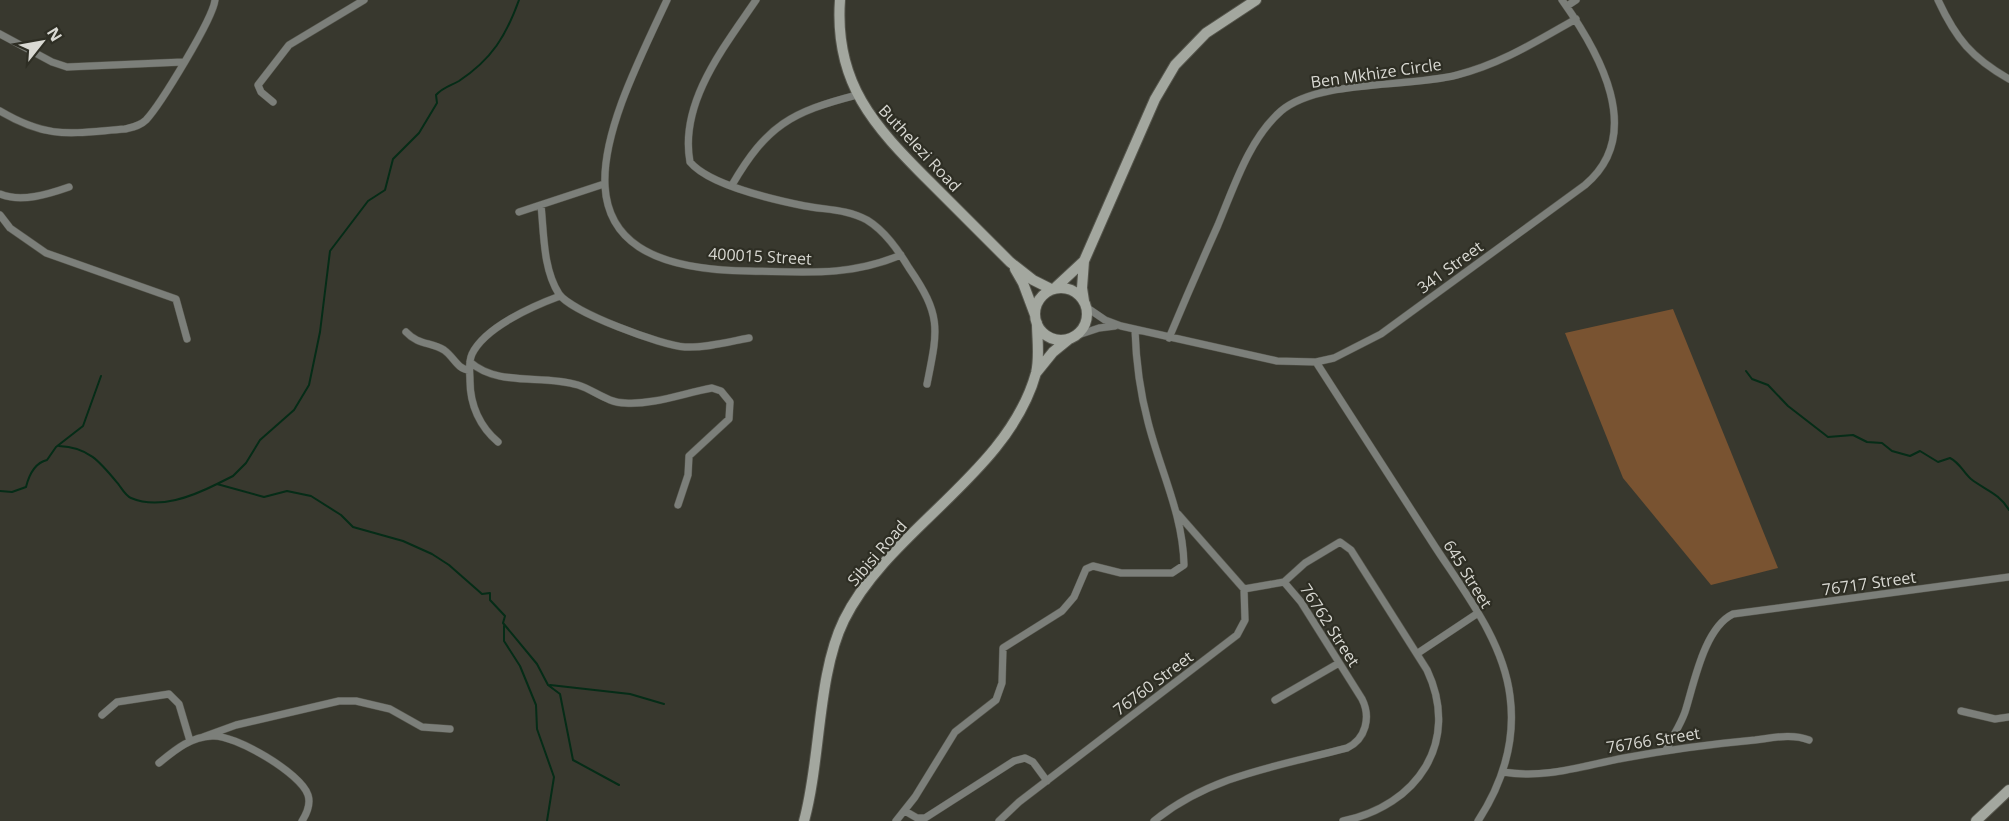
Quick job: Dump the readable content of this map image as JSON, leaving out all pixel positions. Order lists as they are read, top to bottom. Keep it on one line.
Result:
{"streets":{"street":["Ben Mkhize Circle","Buthelezi Road","400015 Street","341 Street","Sibisi Road","645 Street","76717 Street","76762 Street","76760 Street","76766 Street"]},"crossings":[["Ben Mkhize Circle","341 Street"],["Buthelezi Road","341 Street"],["Buthelezi Road","Sibisi Road"],["341 Street","Sibisi Road"],["341 Street","645 Street"],["645 Street","76766 Street"],["76717 Street","76766 Street"]],"north":"top right"}
